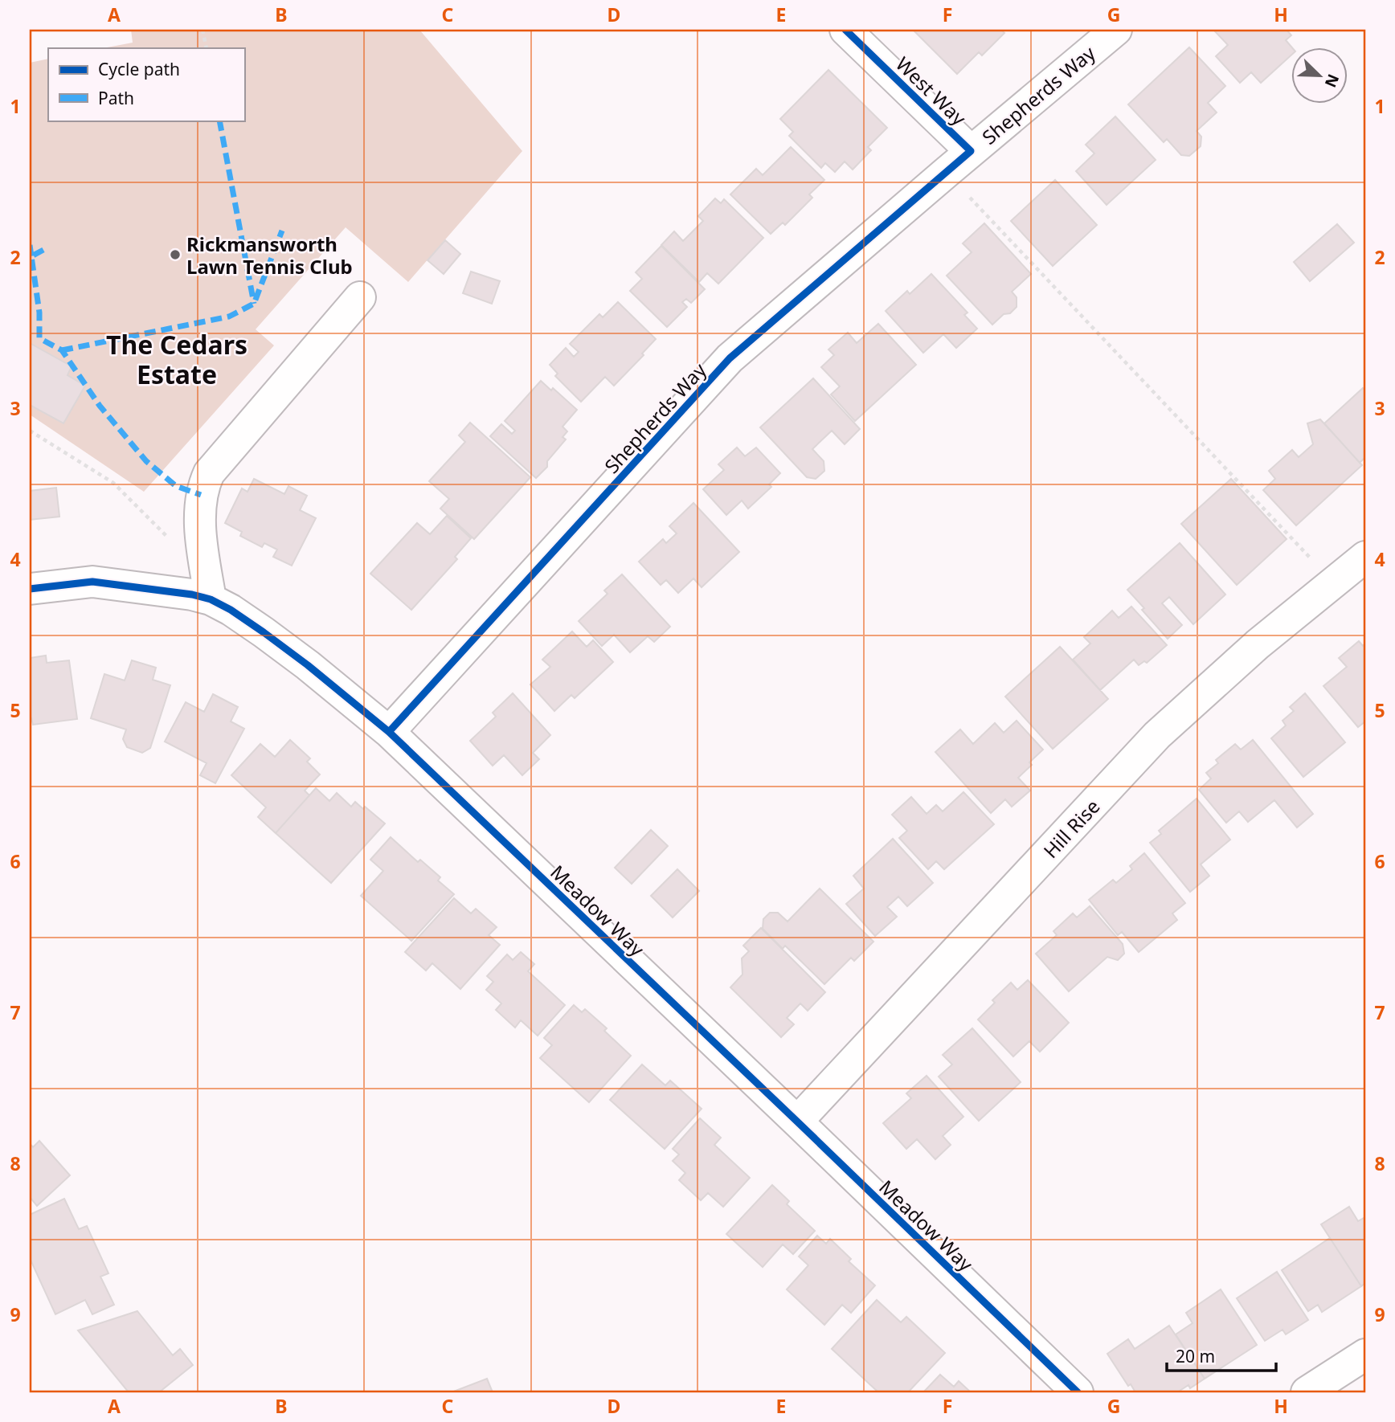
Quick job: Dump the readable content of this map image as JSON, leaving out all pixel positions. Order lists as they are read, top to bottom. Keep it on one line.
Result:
{"streets":{"street":["West Way","Shepherds Way","Hill Rise","Meadow Way"]},"crossings":[["West Way","Shepherds Way"],["Shepherds Way","Meadow Way"],["Hill Rise","Meadow Way"]],"districts":["The Cedars Estate"],"places":["Rickmansworth Lawn Tennis Club"],"legend":["Cycle path","Path"],"scale_bar":"20 m","north":"bottom right","grid":{"columns":["A","B","C","D","E","F","G","H"],"rows":["1","2","3","4","5","6","7","8","9"]}}
